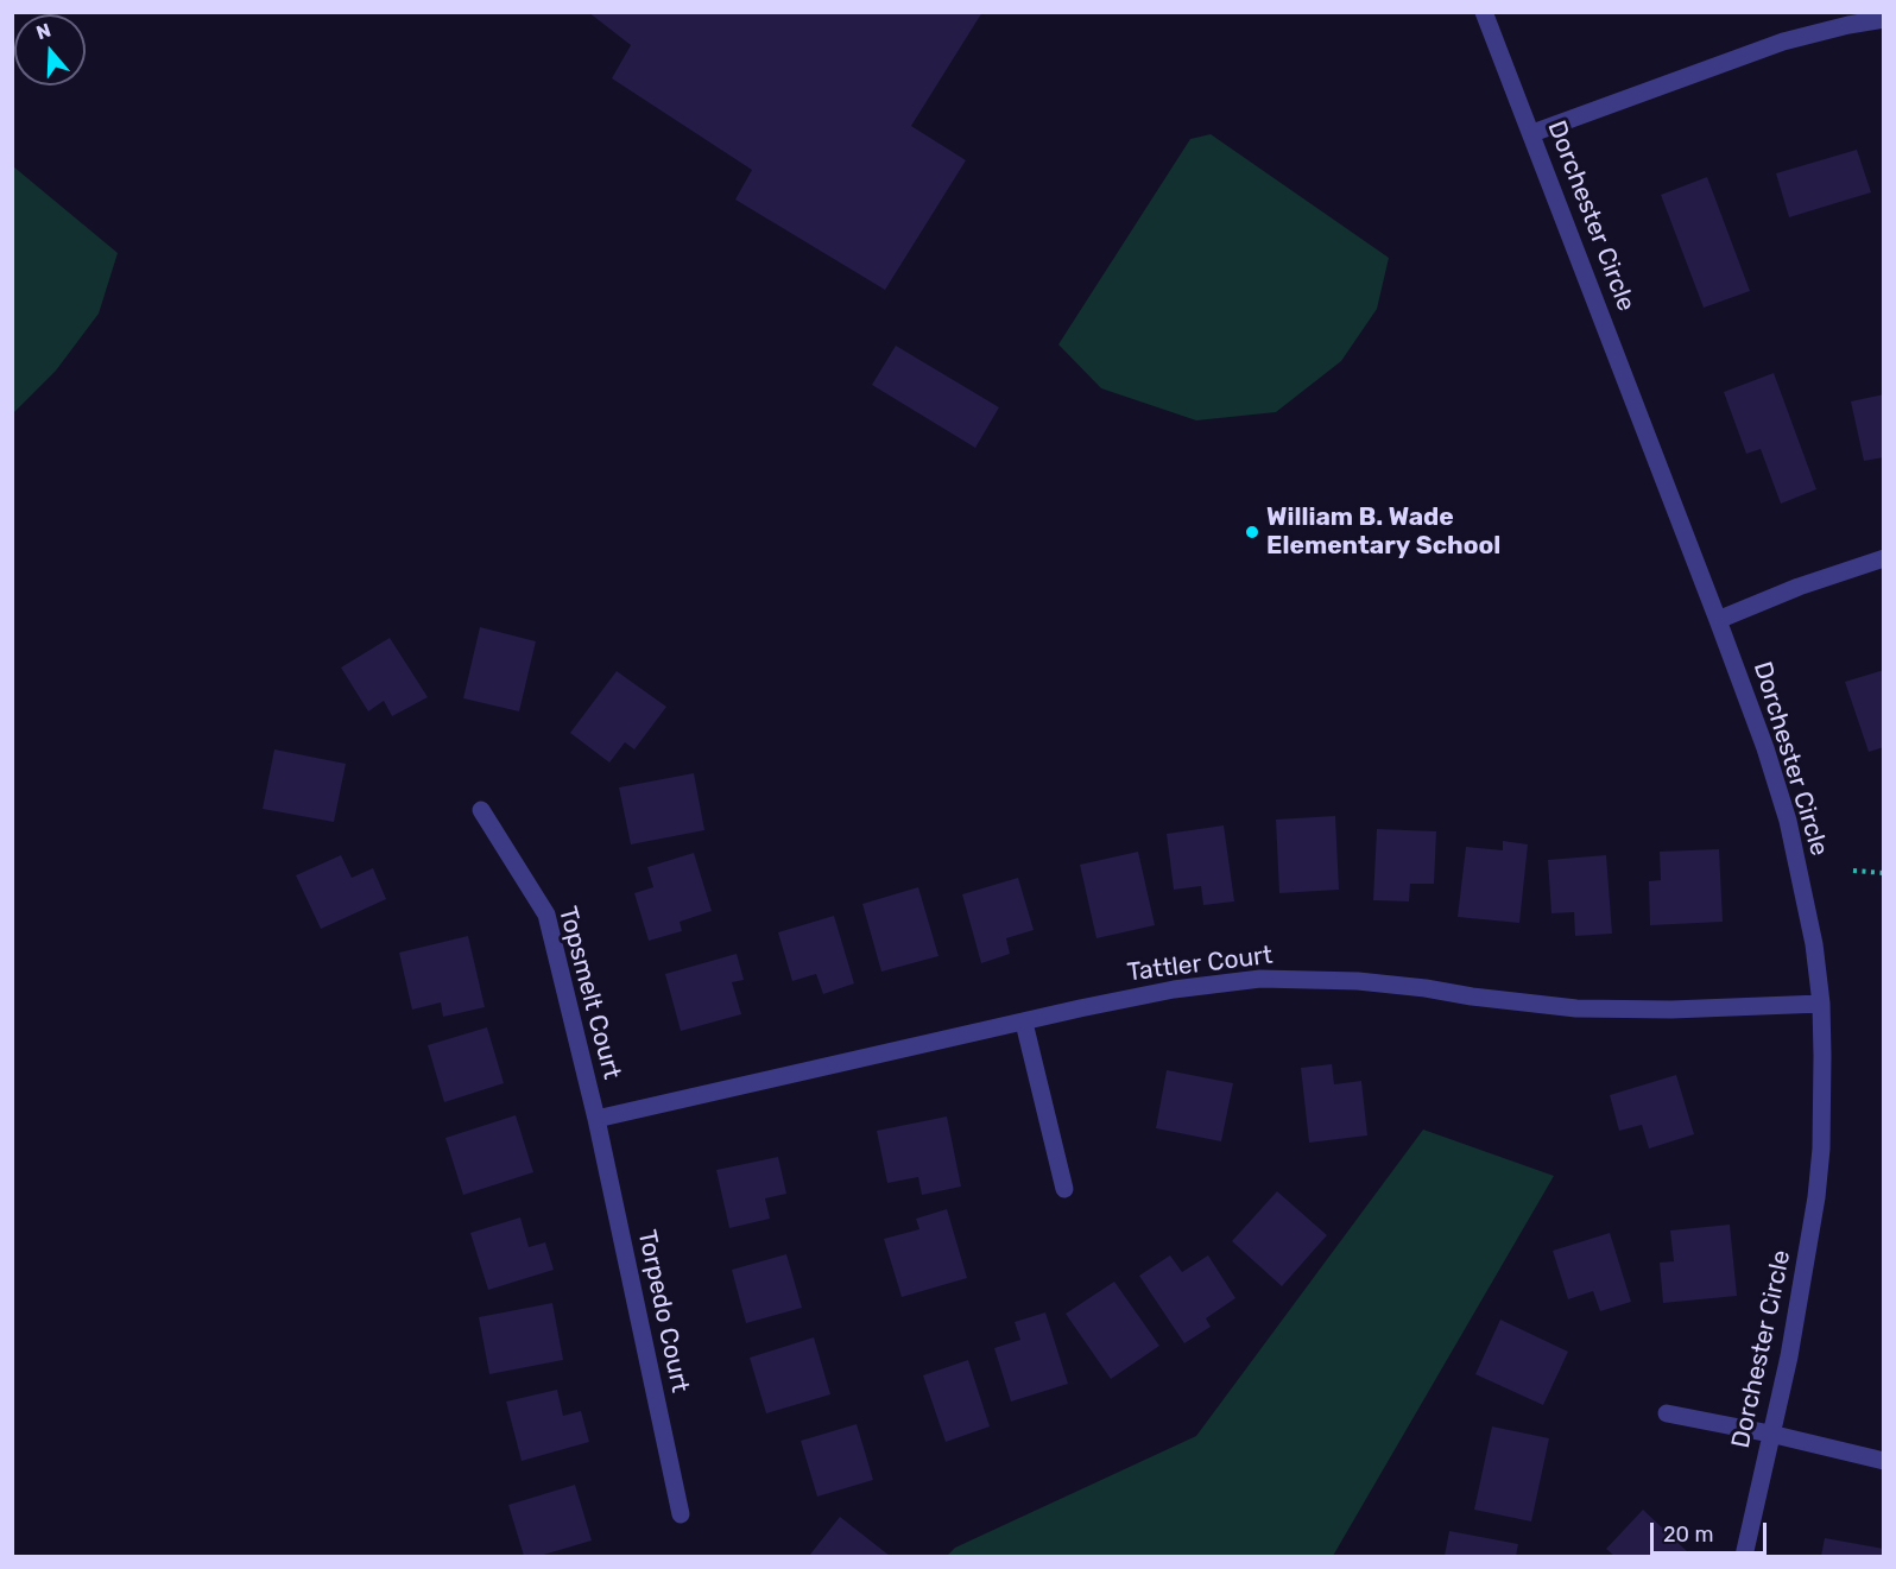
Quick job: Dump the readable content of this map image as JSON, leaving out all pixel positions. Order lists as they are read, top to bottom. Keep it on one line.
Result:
{"streets":{"street":["Dorchester Circle","Tattler Court","Topsmelt Court","Torpedo Court"]},"crossings":[["Dorchester Circle","Tattler Court"],["Tattler Court","Topsmelt Court"],["Tattler Court","Torpedo Court"],["Topsmelt Court","Torpedo Court"]],"places":["William B. Wade Elementary School"],"scale_bar":"20 m","north":"top"}
